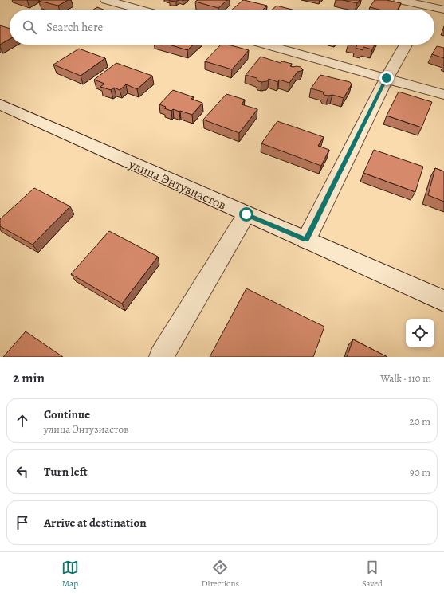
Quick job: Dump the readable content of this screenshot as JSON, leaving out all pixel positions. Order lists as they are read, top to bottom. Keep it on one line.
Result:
{"streets":{"street":["улица Энтузиастов"]},"page":{"search":"Search here","heading":["2 min","Walk · 110 m"],"list":[["Continue","улица Энтузиастов","20 m"],["Turn left","90 m"],"Arrive at destination"],"nav":["Map","Directions","Saved"]}}
